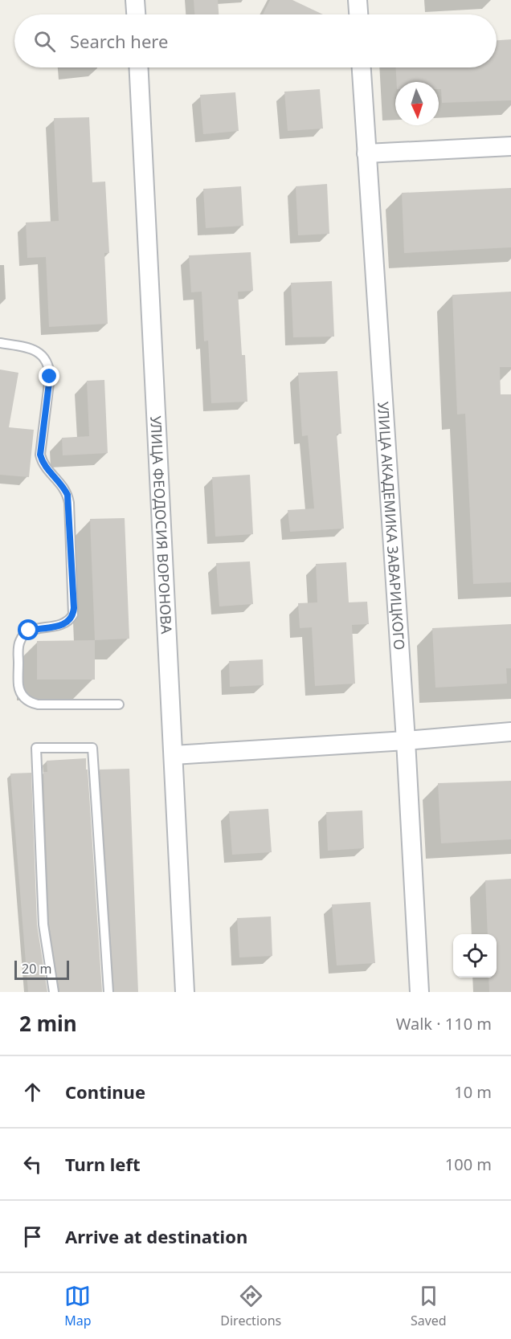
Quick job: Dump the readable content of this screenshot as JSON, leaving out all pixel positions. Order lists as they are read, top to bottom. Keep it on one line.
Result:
{"streets":{"street":["УЛИЦА ФЕОДОСИЯ ВОРОНОВА","УЛИЦА АКАДЕМИКА ЗАВАРИЦКОГО"]},"scale_bar":"20 m","north":"bottom","page":{"search":"Search here","scale":"20 m","heading":["2 min","Walk · 110 m"],"list":[["Continue","10 m"],["Turn left","100 m"],"Arrive at destination"],"nav":["Map","Directions","Saved"]}}
